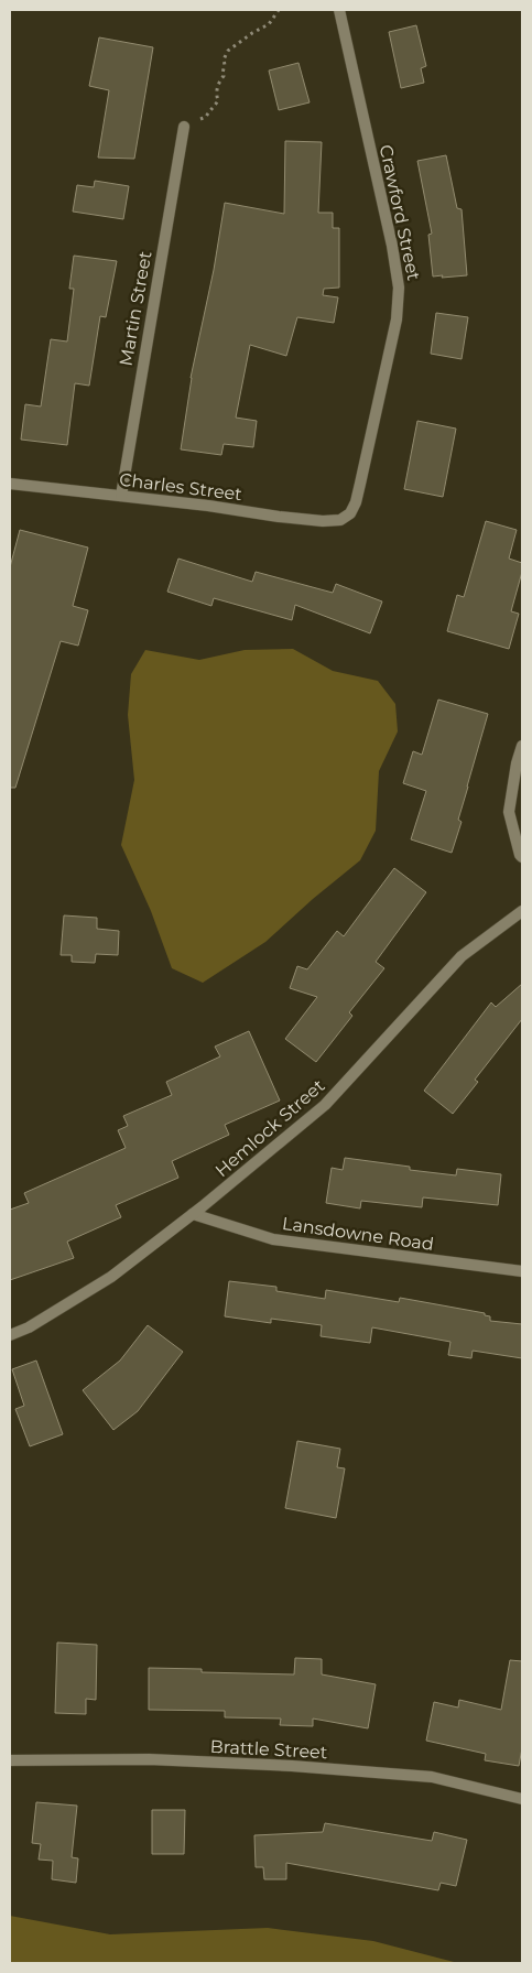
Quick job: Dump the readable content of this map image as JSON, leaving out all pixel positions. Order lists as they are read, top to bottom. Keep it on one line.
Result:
{"streets":{"street":["Crawford Street","Martin Street","Charles Street","Hemlock Street","Lansdowne Road","Brattle Street"]},"crossings":[["Crawford Street","Charles Street"],["Martin Street","Charles Street"],["Hemlock Street","Lansdowne Road"]]}
